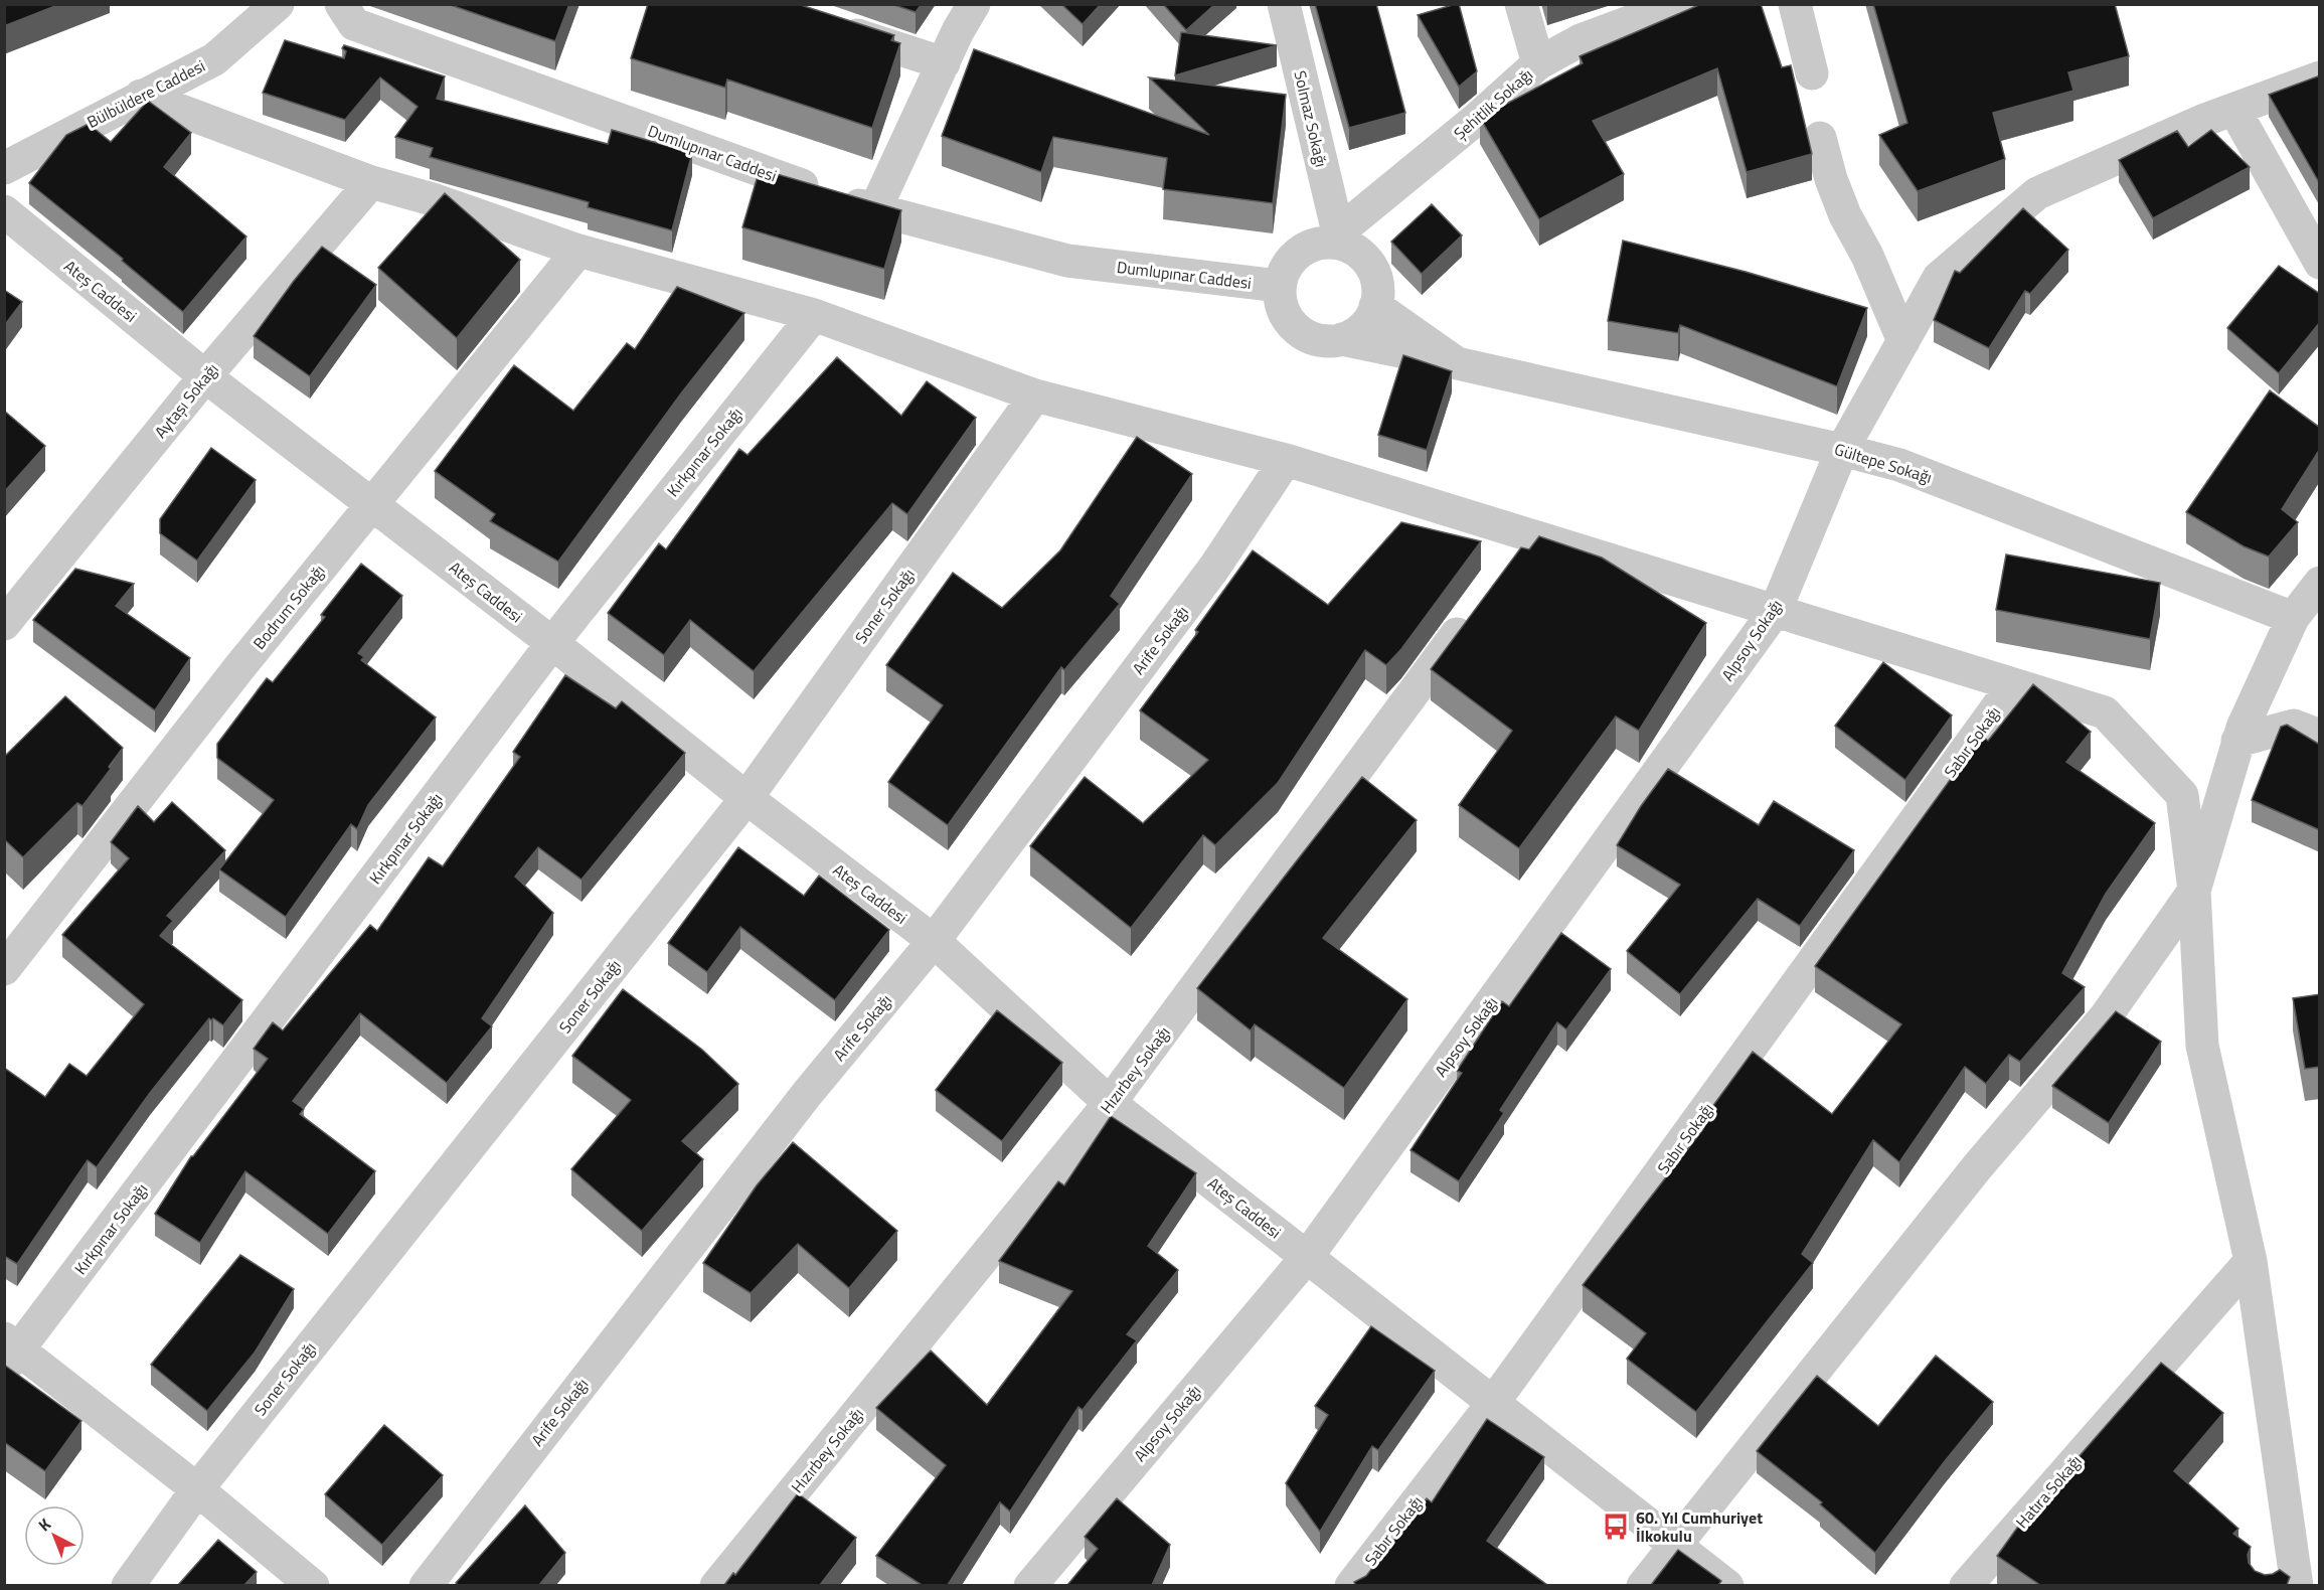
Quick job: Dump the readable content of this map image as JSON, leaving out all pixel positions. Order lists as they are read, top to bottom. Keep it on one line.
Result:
{"streets":{"street":["Bülbüldere Caddesi","Şehitlik Sokağı","Solmaz Sokağı","Dumlupınar Caddesi","Ateş Caddesi","Aytaşı Sokağı","Kırkpınar Sokağı","Gültepe Sokağı","Soner Sokağı","Bodrum Sokağı","Arife Sokağı","Alpsoy Sokağı","Sabır Sokağı","Hızırbey Sokağı","Hatıra Sokağı"]},"crossings":[["Şehitlik Sokağı","Solmaz Sokağı"],["Şehitlik Sokağı","Dumlupınar Caddesi"],["Şehitlik Sokağı","Gültepe Sokağı"],["Solmaz Sokağı","Dumlupınar Caddesi"],["Solmaz Sokağı","Gültepe Sokağı"],["Dumlupınar Caddesi","Gültepe Sokağı"],["Ateş Caddesi","Aytaşı Sokağı"],["Ateş Caddesi","Kırkpınar Sokağı"],["Ateş Caddesi","Soner Sokağı"],["Ateş Caddesi","Bodrum Sokağı"],["Ateş Caddesi","Arife Sokağı"],["Ateş Caddesi","Alpsoy Sokağı"],["Ateş Caddesi","Sabır Sokağı"],["Ateş Caddesi","Hızırbey Sokağı"],["Gültepe Sokağı","Alpsoy Sokağı"]],"places":{"bus stop":["60. Yıl Cumhuriyet İlkokulu"]},"north":"top left"}
